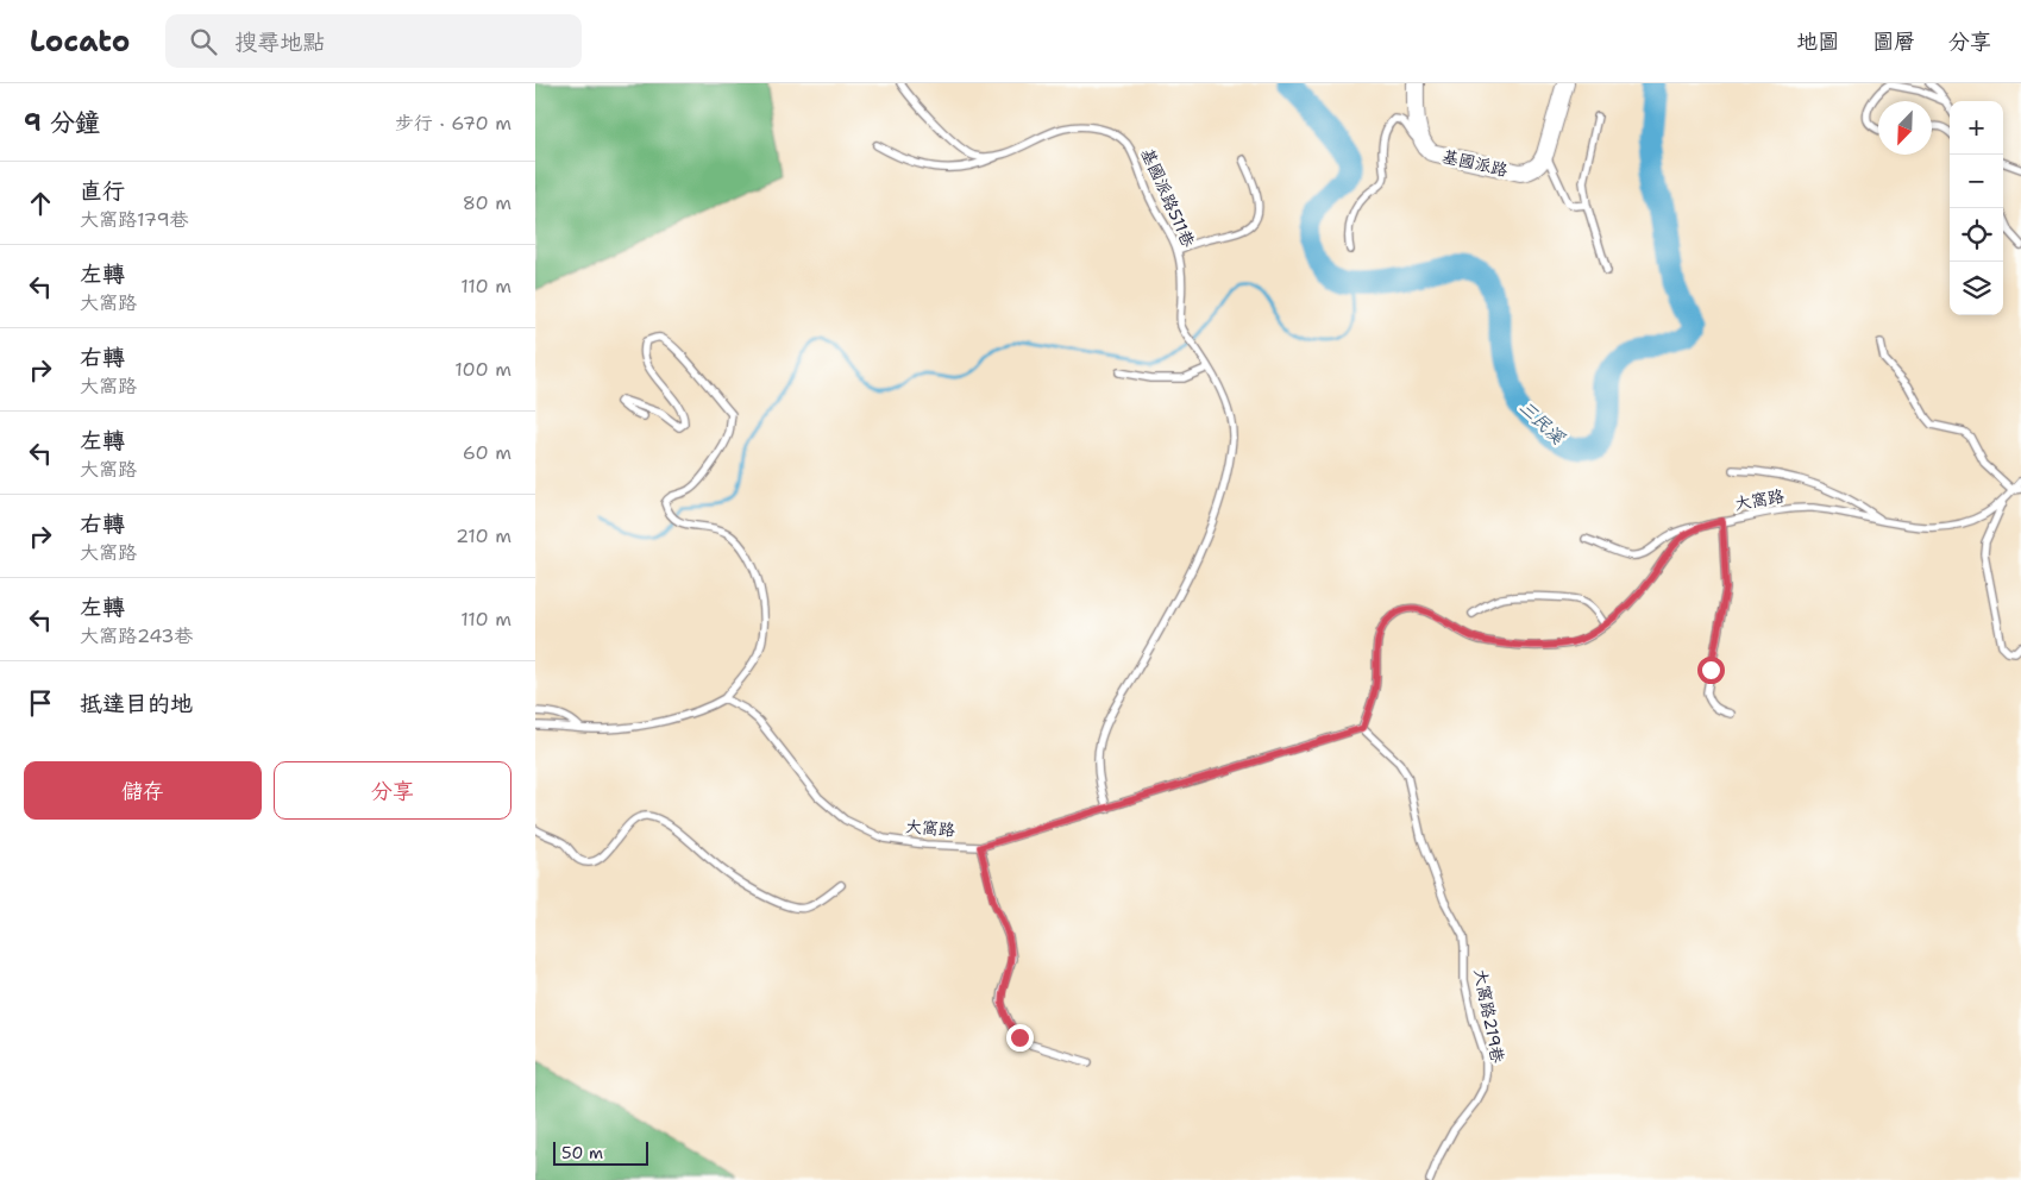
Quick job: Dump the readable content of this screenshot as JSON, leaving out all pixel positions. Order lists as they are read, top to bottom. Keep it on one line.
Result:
{"streets":{"street":["基國派路"],"lane":["基國派路511巷","大窩路","大窩路219巷"]},"crossings":[["基國派路511巷","大窩路"],["大窩路","大窩路219巷"]],"water":["三民溪"],"scale_bar":"50 m","north":"bottom left","page":{"header":"Locato","search":"搜尋地點","nav":["地圖","圖層","分享"],"heading":["9 分鐘","步行 · 670 m"],"map_buttons":["+","−"],"list":[["直行","大窩路179巷","80 m"],["左轉","大窩路","110 m"],["右轉","大窩路","100 m"],["左轉","大窩路","60 m"],["右轉","大窩路","210 m"],["左轉","大窩路243巷","110 m"],"抵達目的地"],"buttons":["儲存","分享"],"scale":"50 m"}}
